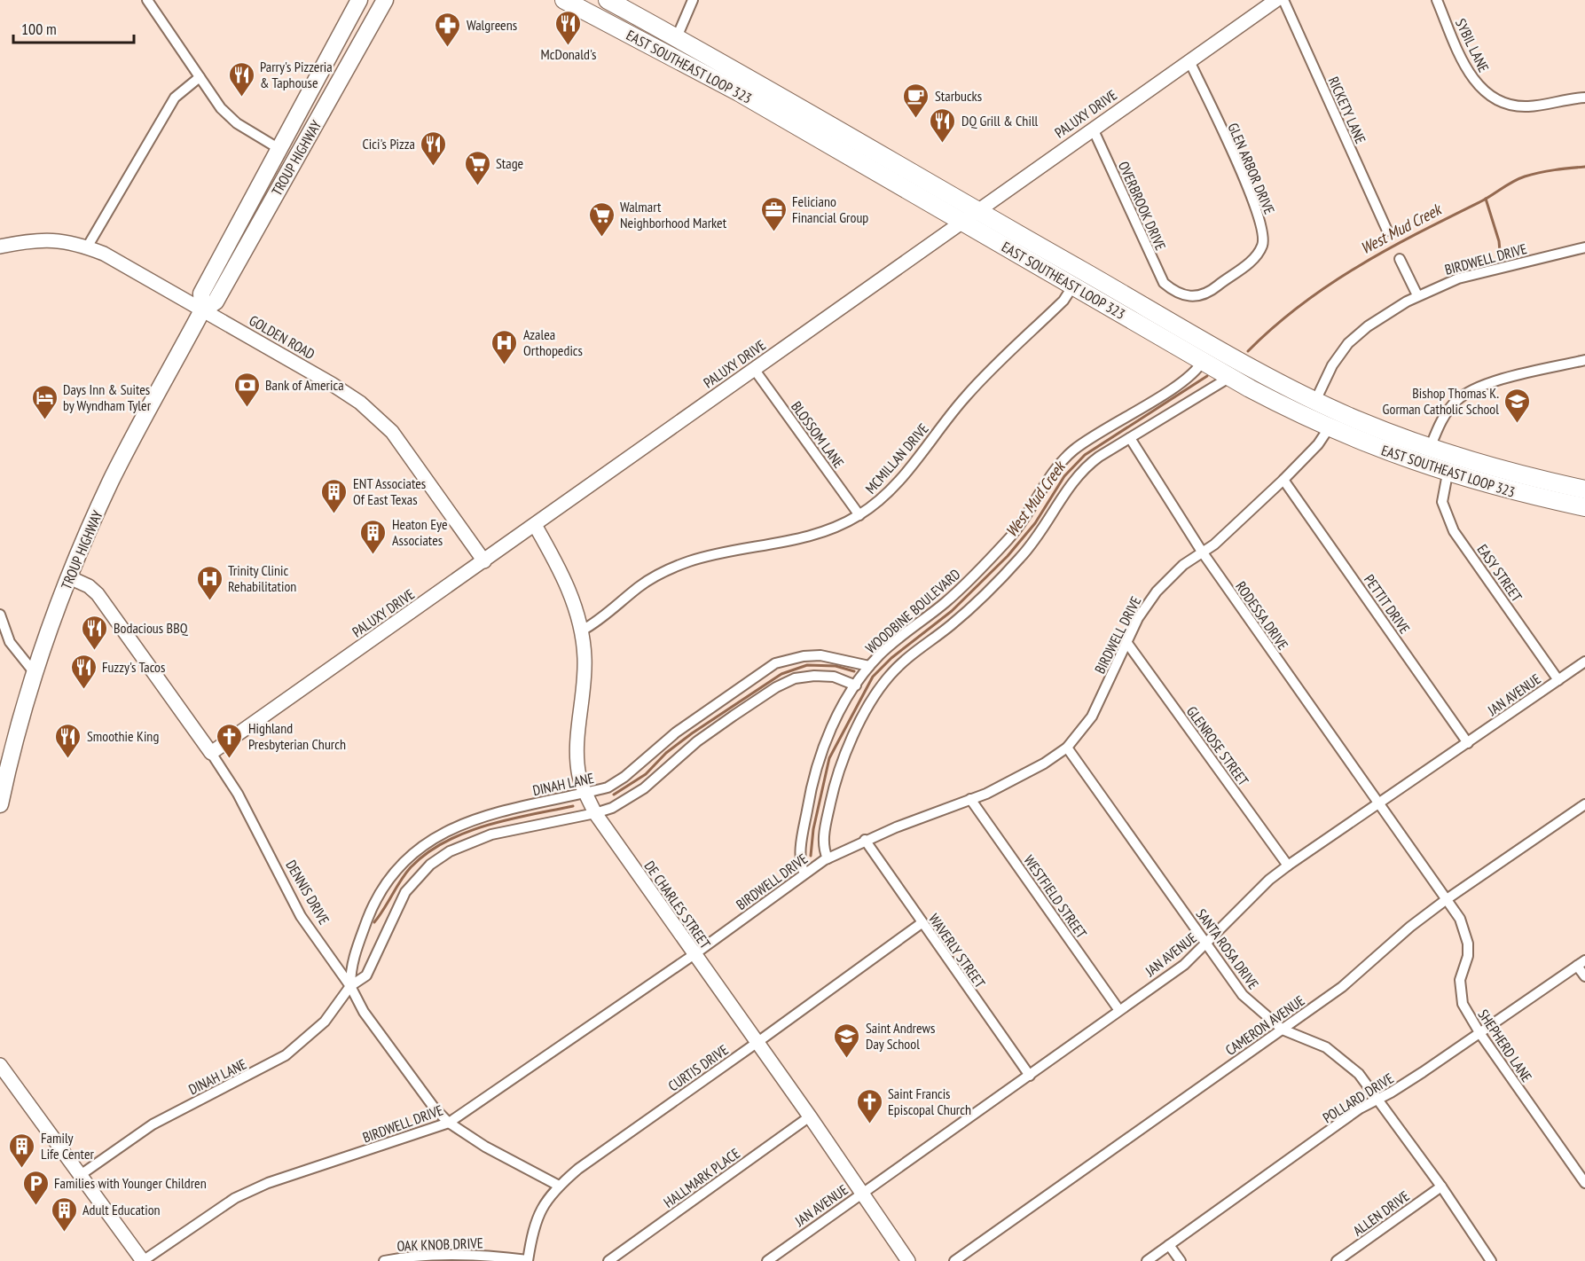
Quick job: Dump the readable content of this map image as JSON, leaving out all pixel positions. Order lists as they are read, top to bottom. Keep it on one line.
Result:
{"streets":{"highway":["EAST SOUTHEAST LOOP 323"],"main road":["TROUP HIGHWAY"],"street":["SYBIL LANE","RICKETY LANE","PALUXY DRIVE","GLEN ARBOR DRIVE","OVERBROOK DRIVE","BIRDWELL DRIVE","GOLDEN ROAD","BLOSSOM LANE","MCMILLAN DRIVE","EASY STREET","PETTIT DRIVE","WOODBINE BOULEVARD","RODESSA DRIVE","JAN AVENUE","GLENROSE STREET","DINAH LANE","DENNIS DRIVE","WESTFIELD STREET","DE CHARLES STREET","SANTA ROSA DRIVE","WAVERLY STREET","CAMERON AVENUE","SHEPHERD LANE","CURTIS DRIVE","POLLARD DRIVE","HALLMARK PLACE","ALLEN DRIVE","OAK KNOB DRIVE"]},"crossings":[["EAST SOUTHEAST LOOP 323","PALUXY DRIVE"],["EAST SOUTHEAST LOOP 323","BIRDWELL DRIVE"],["EAST SOUTHEAST LOOP 323","MCMILLAN DRIVE"],["EAST SOUTHEAST LOOP 323","EASY STREET"],["EAST SOUTHEAST LOOP 323","WOODBINE BOULEVARD"],["PALUXY DRIVE","GLEN ARBOR DRIVE"],["PALUXY DRIVE","OVERBROOK DRIVE"],["PALUXY DRIVE","GOLDEN ROAD"],["PALUXY DRIVE","BLOSSOM LANE"],["PALUXY DRIVE","DENNIS DRIVE"],["PALUXY DRIVE","DE CHARLES STREET"],["TROUP HIGHWAY","GOLDEN ROAD"],["TROUP HIGHWAY","DENNIS DRIVE"],["GLEN ARBOR DRIVE","OVERBROOK DRIVE"],["BIRDWELL DRIVE","PETTIT DRIVE"],["BIRDWELL DRIVE","WOODBINE BOULEVARD"],["BIRDWELL DRIVE","RODESSA DRIVE"],["BIRDWELL DRIVE","GLENROSE STREET"],["BIRDWELL DRIVE","DENNIS DRIVE"],["BIRDWELL DRIVE","WESTFIELD STREET"],["BIRDWELL DRIVE","DE CHARLES STREET"],["BIRDWELL DRIVE","SANTA ROSA DRIVE"],["BIRDWELL DRIVE","WAVERLY STREET"],["BLOSSOM LANE","MCMILLAN DRIVE"],["MCMILLAN DRIVE","DE CHARLES STREET"],["EASY STREET","JAN AVENUE"],["PETTIT DRIVE","JAN AVENUE"],["WOODBINE BOULEVARD","DINAH LANE"],["RODESSA DRIVE","JAN AVENUE"],["RODESSA DRIVE","SHEPHERD LANE"],["JAN AVENUE","GLENROSE STREET"],["JAN AVENUE","WESTFIELD STREET"],["JAN AVENUE","DE CHARLES STREET"],["JAN AVENUE","SANTA ROSA DRIVE"],["JAN AVENUE","WAVERLY STREET"],["JAN AVENUE","SHEPHERD LANE"],["DINAH LANE","DENNIS DRIVE"],["DINAH LANE","DE CHARLES STREET"],["DENNIS DRIVE","CURTIS DRIVE"],["DE CHARLES STREET","CURTIS DRIVE"],["DE CHARLES STREET","HALLMARK PLACE"],["SANTA ROSA DRIVE","CAMERON AVENUE"],["SANTA ROSA DRIVE","POLLARD DRIVE"],["SANTA ROSA DRIVE","ALLEN DRIVE"],["WAVERLY STREET","CURTIS DRIVE"],["CAMERON AVENUE","SHEPHERD LANE"],["SHEPHERD LANE","POLLARD DRIVE"],["CURTIS DRIVE","OAK KNOB DRIVE"]],"water":["West Mud Creek"],"places":{"restaurant":["McDonald's","Parry's Pizzeria & Taphouse","DQ Grill & Chill","Cici's Pizza","Bodacious BBQ","Fuzzy's Tacos","Smoothie King"],"pharmacy":["Walgreens"],"cafe":["Starbucks"],"supermarket":["Stage","Walmart Neighborhood Market"],"office":["Feliciano Financial Group"],"hospital":["Azalea Orthopedics","Trinity Clinic Rehabilitation"],"bank":["Bank of America"],"hotel":["Days Inn & Suites by Wyndham Tyler"],"school or university":["Bishop Thomas K. Gorman Catholic School","Saint Andrews Day School"],"building":["ENT Associates Of East Texas","Heaton Eye Associates","Family Life Center","Adult Education"],"church":["Highland Presbyterian Church","Saint Francis Episcopal Church"],"parking":["Families with Younger Children"]},"scale_bar":"100 m"}
